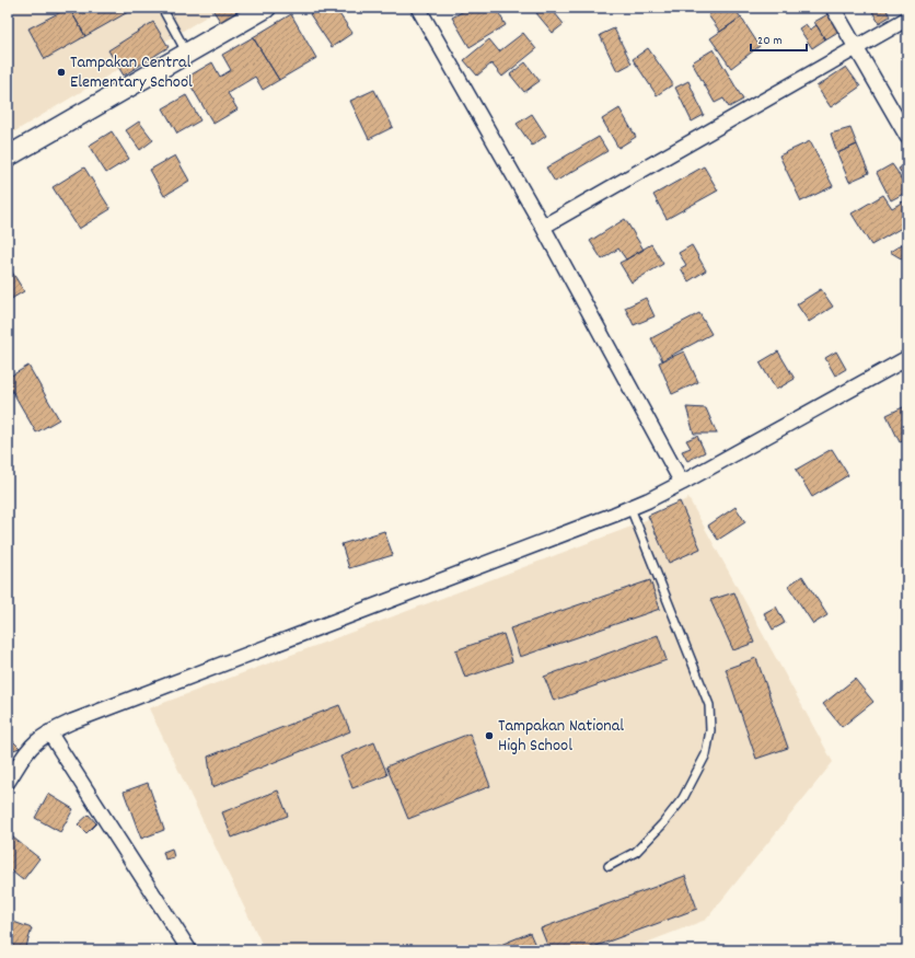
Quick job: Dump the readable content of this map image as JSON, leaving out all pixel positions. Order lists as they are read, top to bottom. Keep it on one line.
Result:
{"places":["Tampakan Central Elementary School","Tampakan National High School"],"scale_bar":"20 m"}
